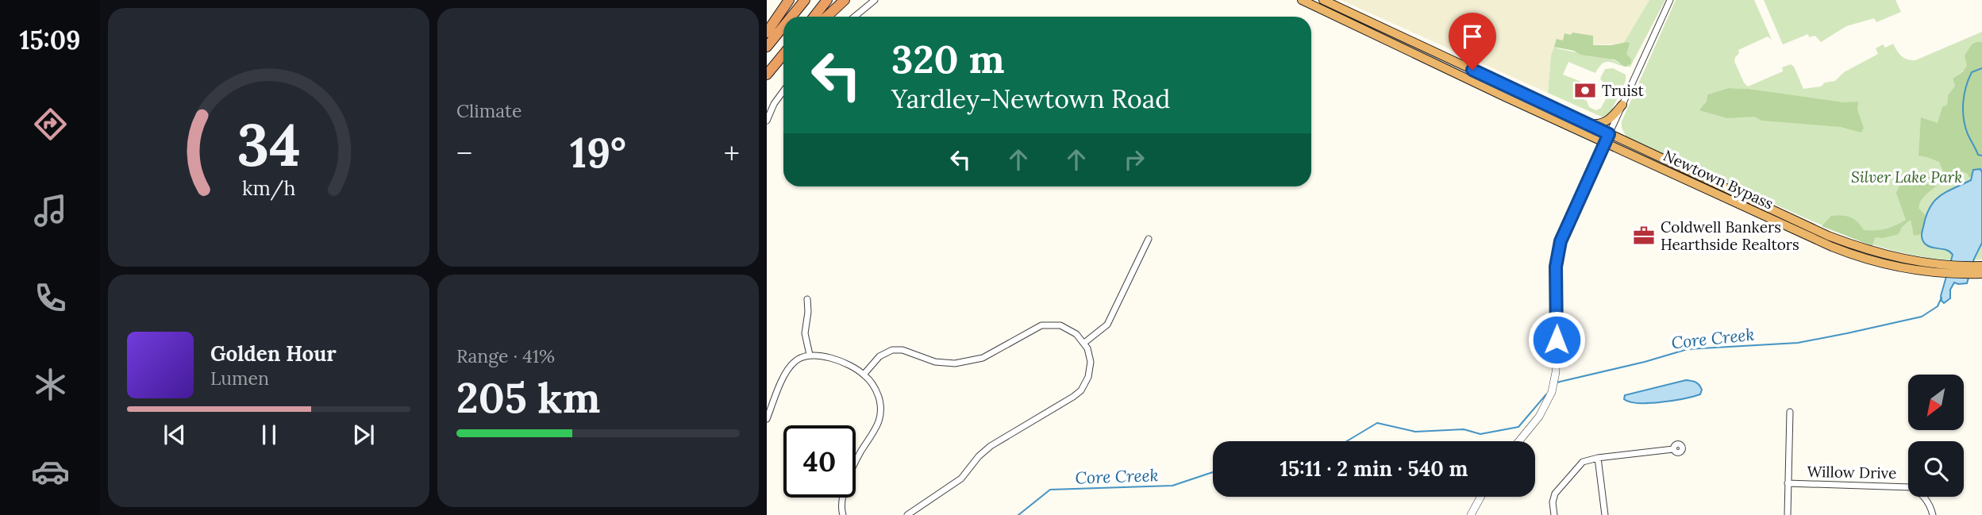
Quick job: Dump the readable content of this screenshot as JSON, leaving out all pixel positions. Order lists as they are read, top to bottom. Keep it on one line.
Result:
{"streets":{"highway":["Newtown Bypass"],"street":["Willow Drive"]},"water":["Core Creek"],"parks":["Silver Lake Park"],"places":{"bank":["Truist"],"office":["Coldwell Bankers Hearthside Realtors"]},"north":"bottom left","page":{"tabs":"15:09","tile":["Climate",["Range · 41%","205 km"]],"turn":["320 m","Yardley-Newtown Road"],"heat":["−","19°","+"],"song":["Golden Hour","Lumen"],"limit":"40","trip":"15:11 · 2 min · 540 m","gauge":["34","km/h"]}}
